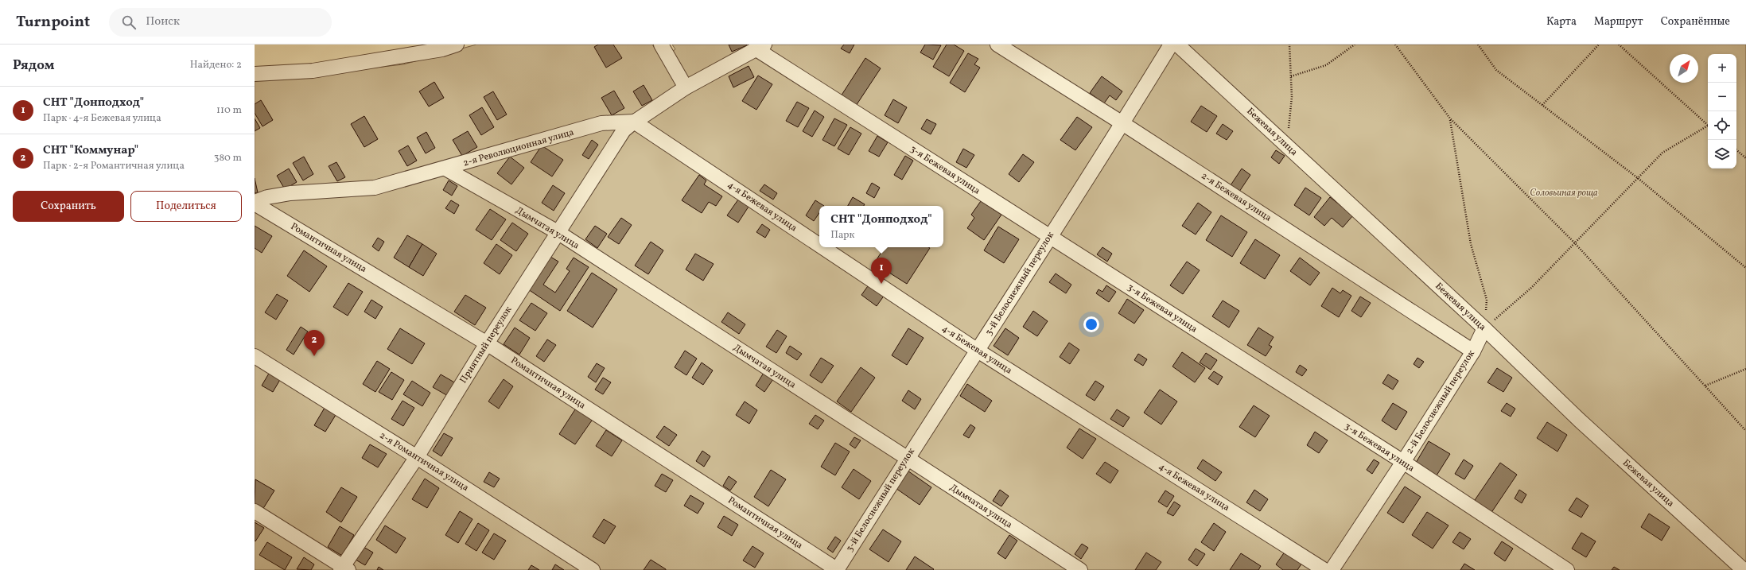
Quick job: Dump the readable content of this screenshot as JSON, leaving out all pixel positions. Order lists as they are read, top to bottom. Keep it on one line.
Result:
{"streets":{"street":["Бежевая улица","2-я Революционная улица","3-я Бежевая улица","2-я Бежевая улица","4-я Бежевая улица","Дымчатая улица","Романтичная улица","3-й Белоснежный переулок","Приятный переулок","2-й Белоснежный переулок","2-я Романтичная улица"]},"crossings":[["Бежевая улица","2-й Белоснежный переулок"],["2-я Революционная улица","4-я Бежевая улица"],["2-я Революционная улица","Дымчатая улица"],["2-я Революционная улица","Романтичная улица"],["2-я Революционная улица","Приятный переулок"],["3-я Бежевая улица","3-й Белоснежный переулок"],["3-я Бежевая улица","2-й Белоснежный переулок"],["2-я Бежевая улица","3-й Белоснежный переулок"],["2-я Бежевая улица","2-й Белоснежный переулок"],["4-я Бежевая улица","3-й Белоснежный переулок"],["4-я Бежевая улица","Приятный переулок"],["Дымчатая улица","3-й Белоснежный переулок"],["Дымчатая улица","Приятный переулок"],["Романтичная улица","3-й Белоснежный переулок"],["Романтичная улица","Приятный переулок"],["Приятный переулок","2-я Романтичная улица"]],"parks":["Соловьиная роща"],"north":"top right","page":{"header":"Turnpoint","search":"Поиск","nav":["Карта","Маршрут","Сохранённые"],"heading":["Рядом","Найдено: 2"],"map_buttons":["+","−"],"list":[{"mark":"1","name":"СНТ \"Донподход\"","note":"Парк · 4-я Бежевая улица","value":"110 m"},{"mark":"2","name":"СНТ \"Коммунар\"","note":"Парк · 2-я Романтичная улица","value":"380 m"}],"buttons":["Сохранить","Поделиться"],"popup":["СНТ \"Донподход\"","Парк"],"pins":["1","2"]}}
